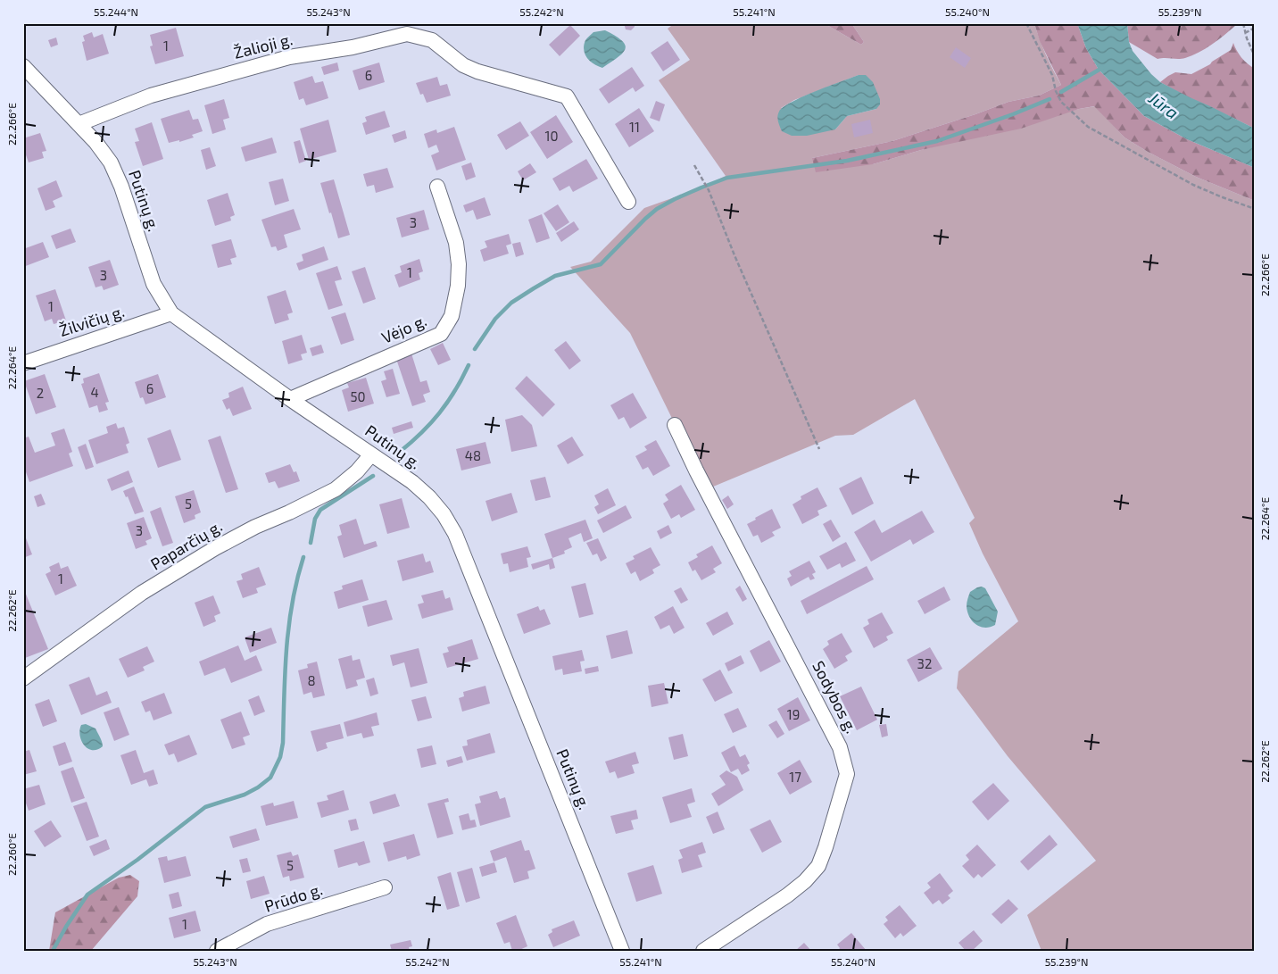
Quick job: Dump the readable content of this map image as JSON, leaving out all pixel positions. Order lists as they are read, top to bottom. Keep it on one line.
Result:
{"streets":{"street":["Žalioji g.","Putinų g.","Žilvičių g.","Vėjo g.","Paparčių g.","Sodybos g.","Prūdo g."]},"crossings":[["Žalioji g.","Putinų g."],["Putinų g.","Žilvičių g."],["Putinų g.","Vėjo g."],["Putinų g.","Paparčių g."]],"water":["Jūra"],"house_numbers":["1","6","11","10","3","1","3","1","6","4","2","50","48","5","3","1","32","8","19","17","5","1"],"coordinates":["55.244°N","55.243°N","55.242°N","55.241°N","55.240°N","55.239°N","22.266°E","22.264°E","22.262°E","22.260°E"]}
